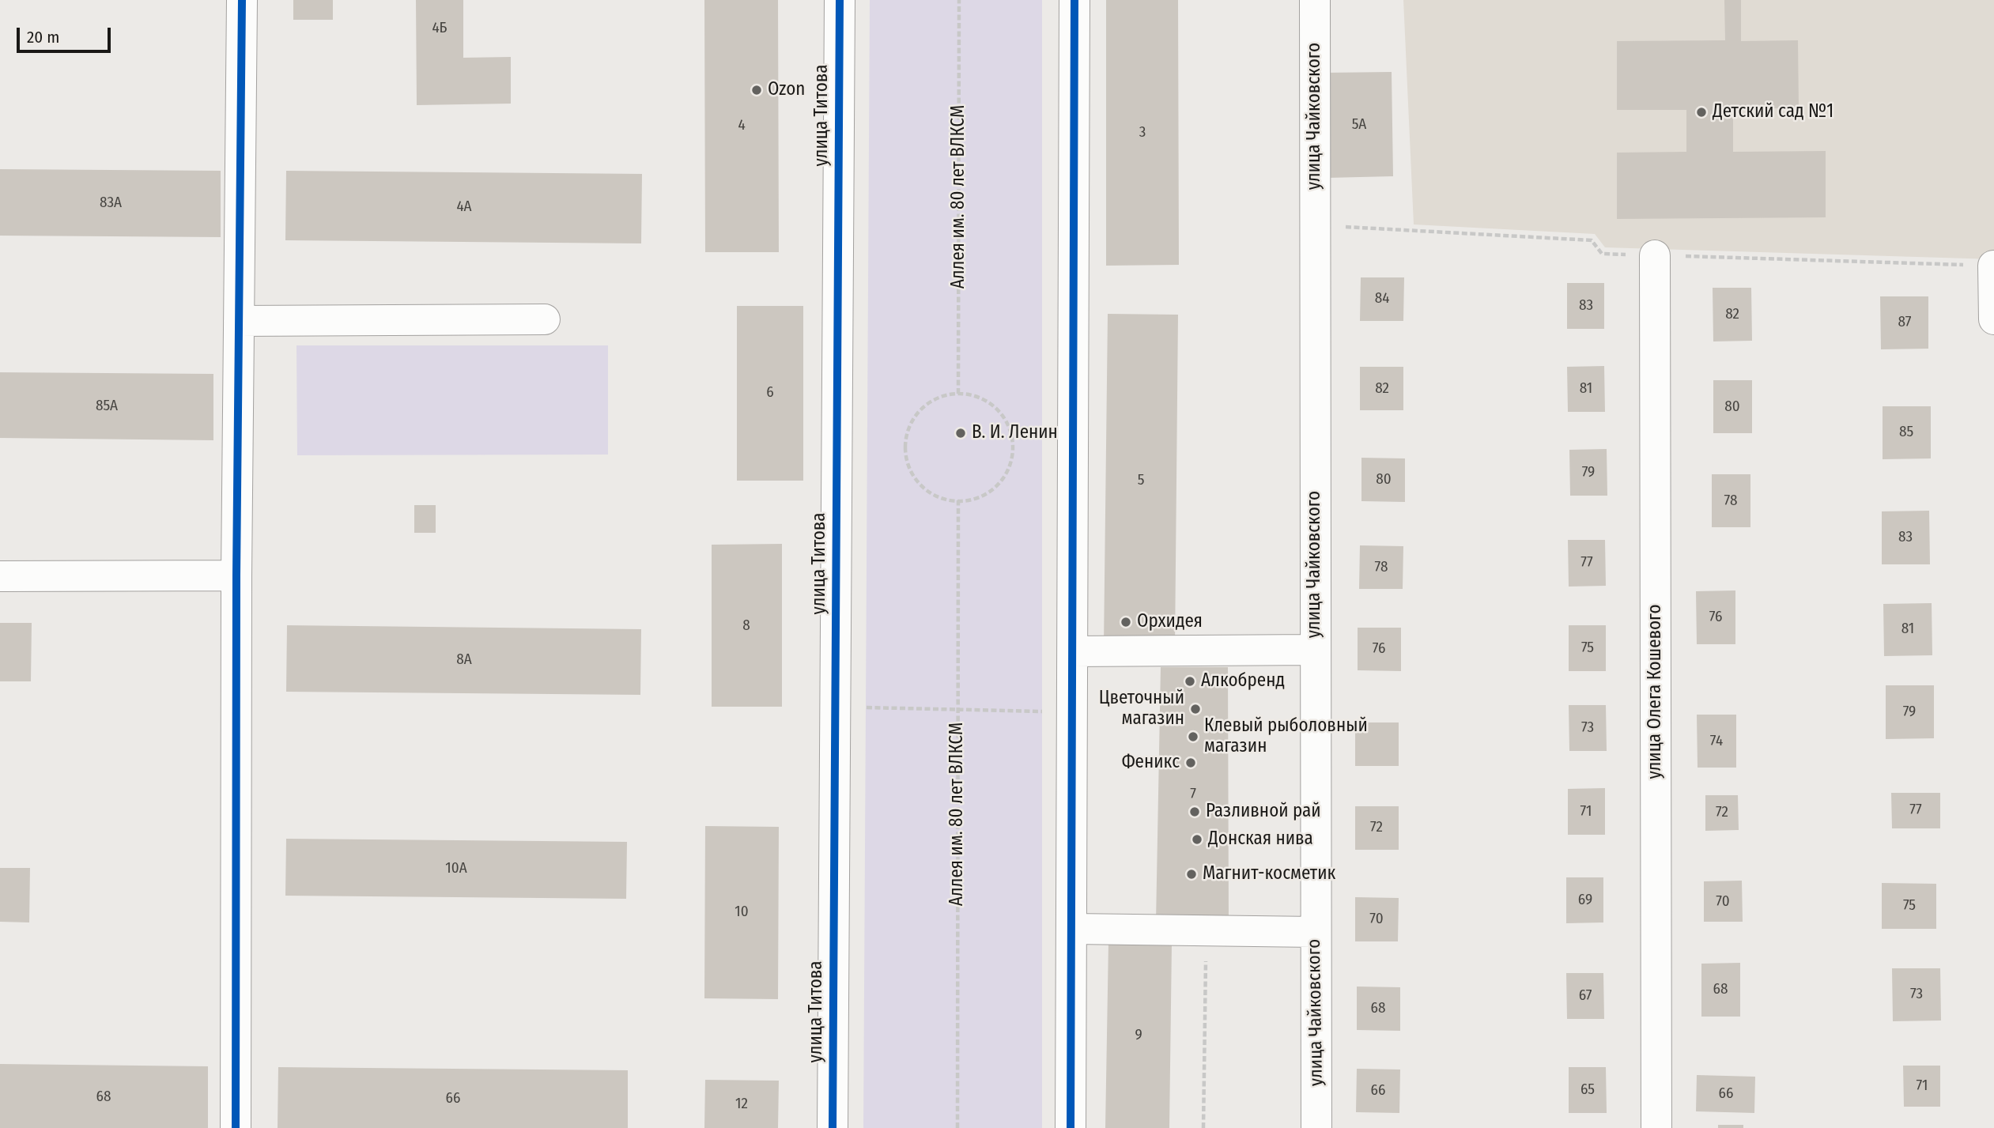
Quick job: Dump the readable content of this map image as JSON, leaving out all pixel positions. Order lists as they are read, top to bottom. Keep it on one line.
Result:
{"streets":{"street":["улица Титова","улица Чайковского","улица Олега Кошевого"],"path":["Аллея им. 80 лет ВЛКСМ"]},"places":["Ozon","Детский сад №1","В. И. Ленин","Орхидея","Алкобренд","Цветочный магазин","Клевый рыболовный магазин","Феникс","Разливной рай","Донская нива","Магнит-косметик"],"house_numbers":["4Б","5А","4","3","83А","4А","84","83","82","87","82","81","6","85А","80","85","79","80","5","78","83","77","78","76","8","81","75","76","8А","79","73","74","7","77","71","72","72","10А","69","70","75","10","70","68","73","67","68","9","71","65","66","66","68","66","12"],"scale_bar":"20 m"}
